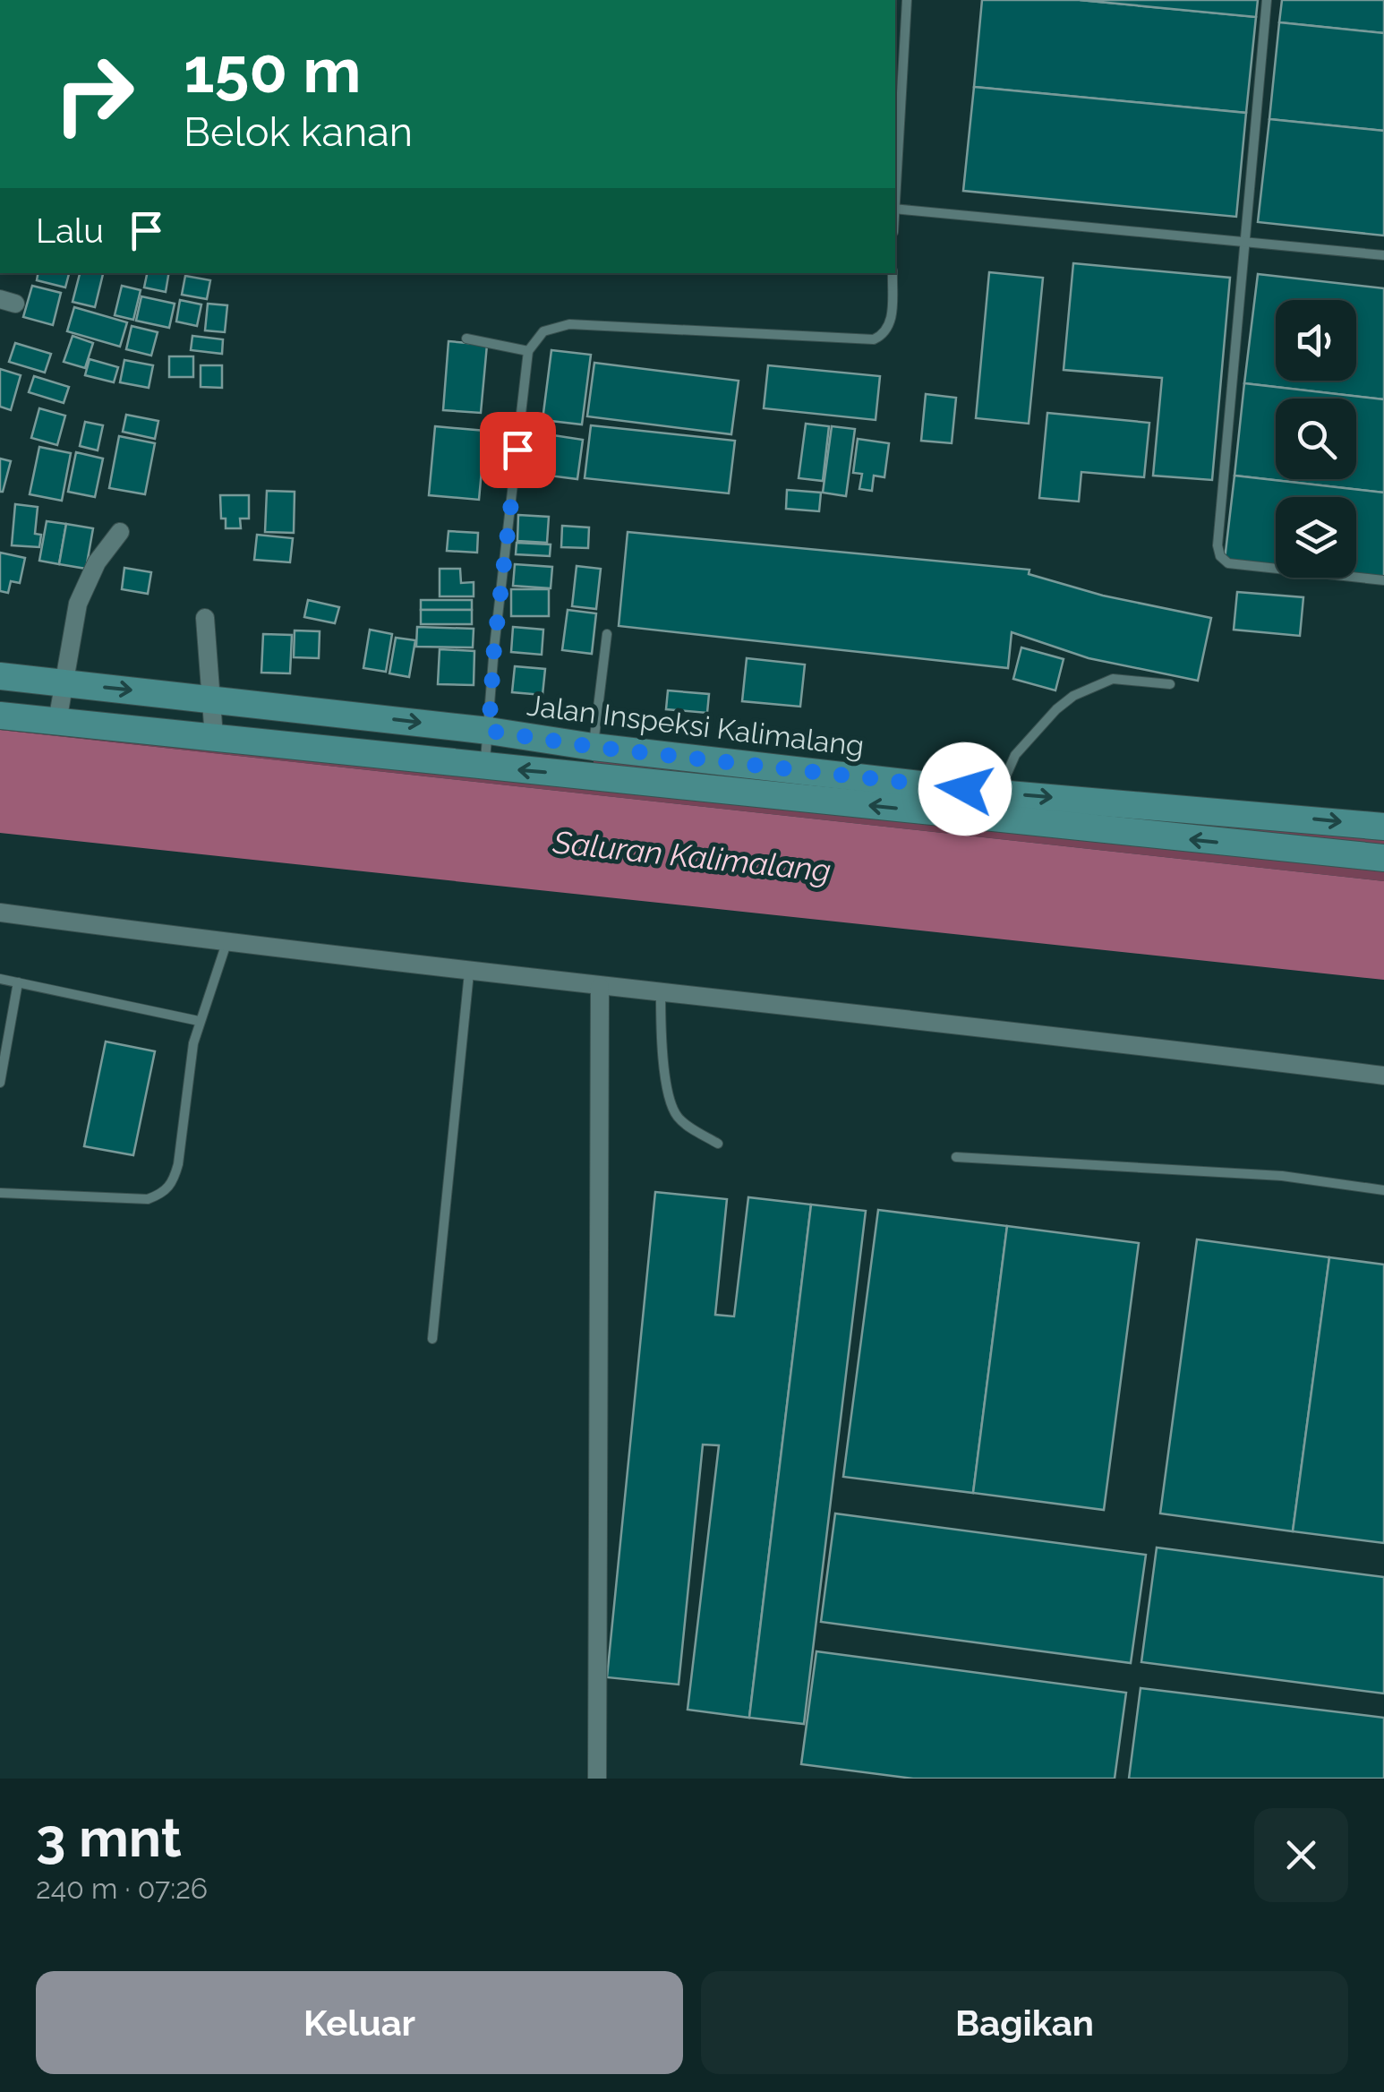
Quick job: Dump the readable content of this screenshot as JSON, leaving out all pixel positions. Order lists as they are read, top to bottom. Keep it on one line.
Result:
{"streets":{"main road":["Jalan Inspeksi Kalimalang"]},"water":["Saluran Kalimalang"],"page":{"turn":["150 m","Belok kanan"],"then":"Lalu","heading":["3 mnt","240 m · 07:26"],"buttons":["Keluar","Bagikan"]}}
